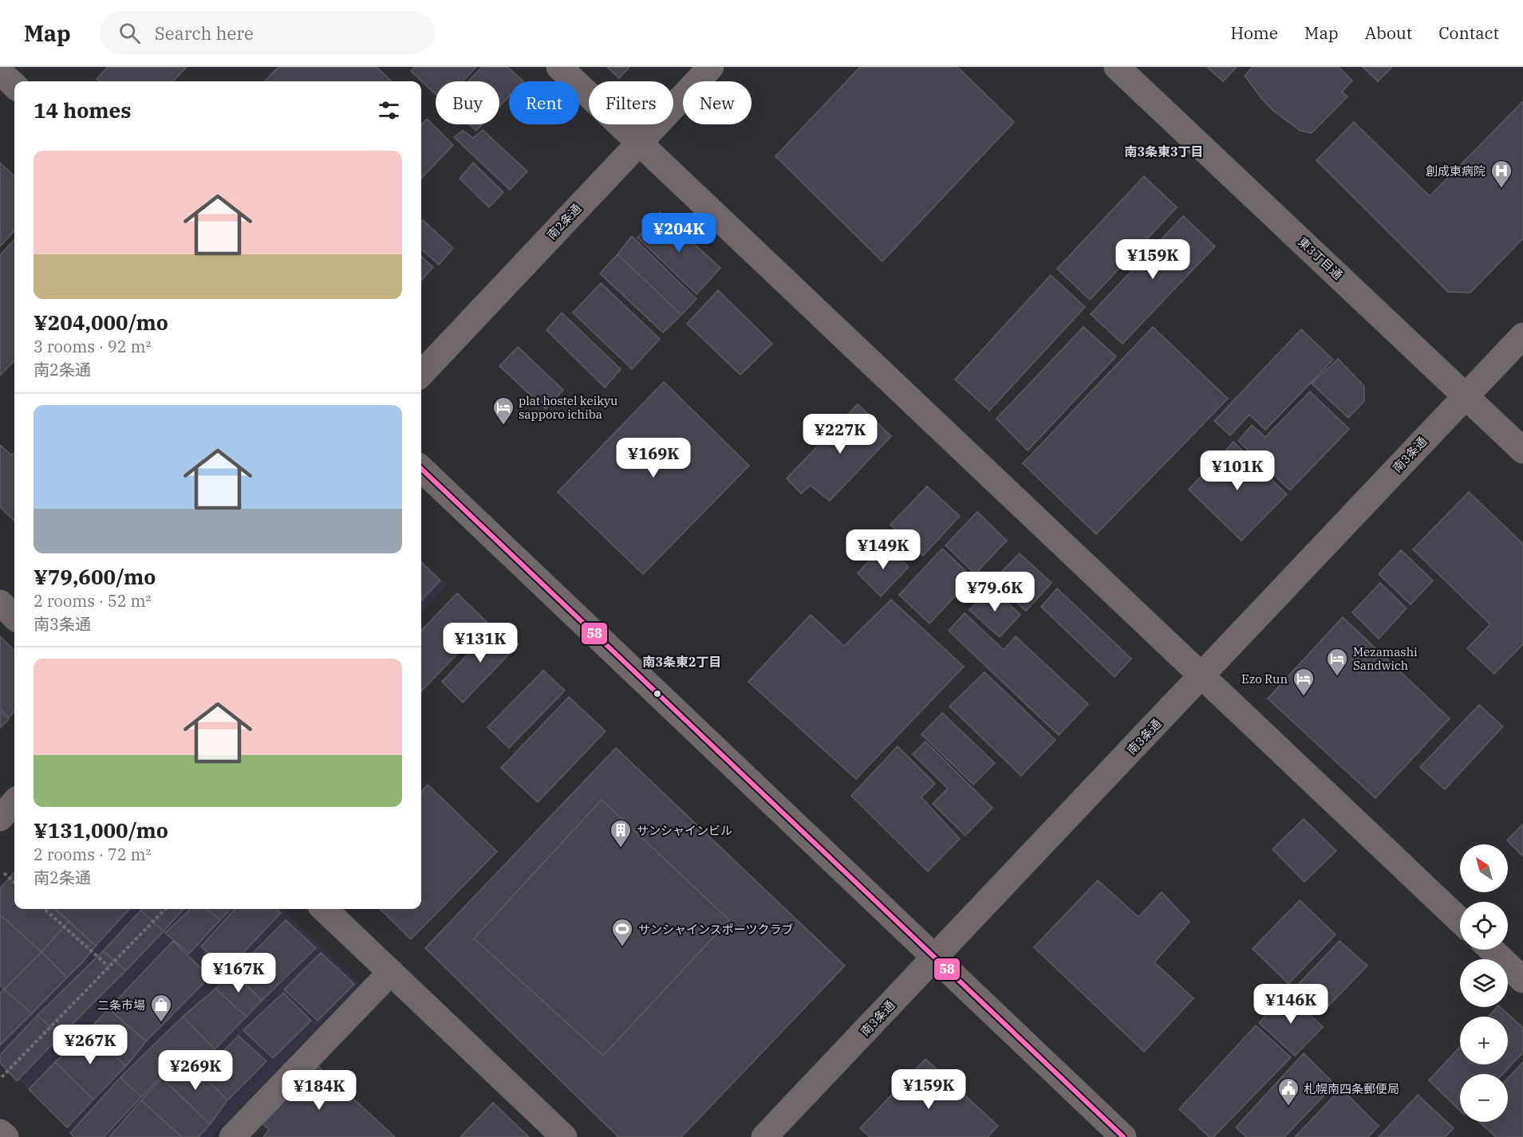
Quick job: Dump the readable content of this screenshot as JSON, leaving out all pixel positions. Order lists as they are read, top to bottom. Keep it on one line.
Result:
{"streets":{"street":["南2条通","東3丁目通","南3条通"]},"crossings":[["東3丁目通","南3条通"]],"districts":["南3条東3丁目","南3条東2丁目"],"places":{"hospital":["創成東病院"],"hotel":["plat hostel keikyu sapporo ichiba","Mezamashi Sandwich","Ezo Run"],"building":["サンシャインビル"],"sports":["サンシャインスポーツクラブ"],"shop":["二条市場"],"public building":["札幌南四条郵便局"]},"lines":["transit line 58"],"north":"top left","page":{"header":"Map","search":"Search here","nav":["Home","Map","About","Contact"],"chip":["Buy","Rent","Filters","New"],"heading":"14 homes","list":[{"name":"¥204,000/mo","note":"3 rooms · 92 m² · 南2条通"},{"name":"¥79,600/mo","note":"2 rooms · 52 m² · 南3条通"},{"name":"¥131,000/mo","note":"2 rooms · 72 m² · 南2条通"}],"price":["¥204K","¥159K","¥227K","¥169K","¥101K","¥149K","¥79.6K","¥131K","¥167K","¥146K","¥267K","¥269K","¥159K","¥184K"],"map_buttons":["+","−"]}}
